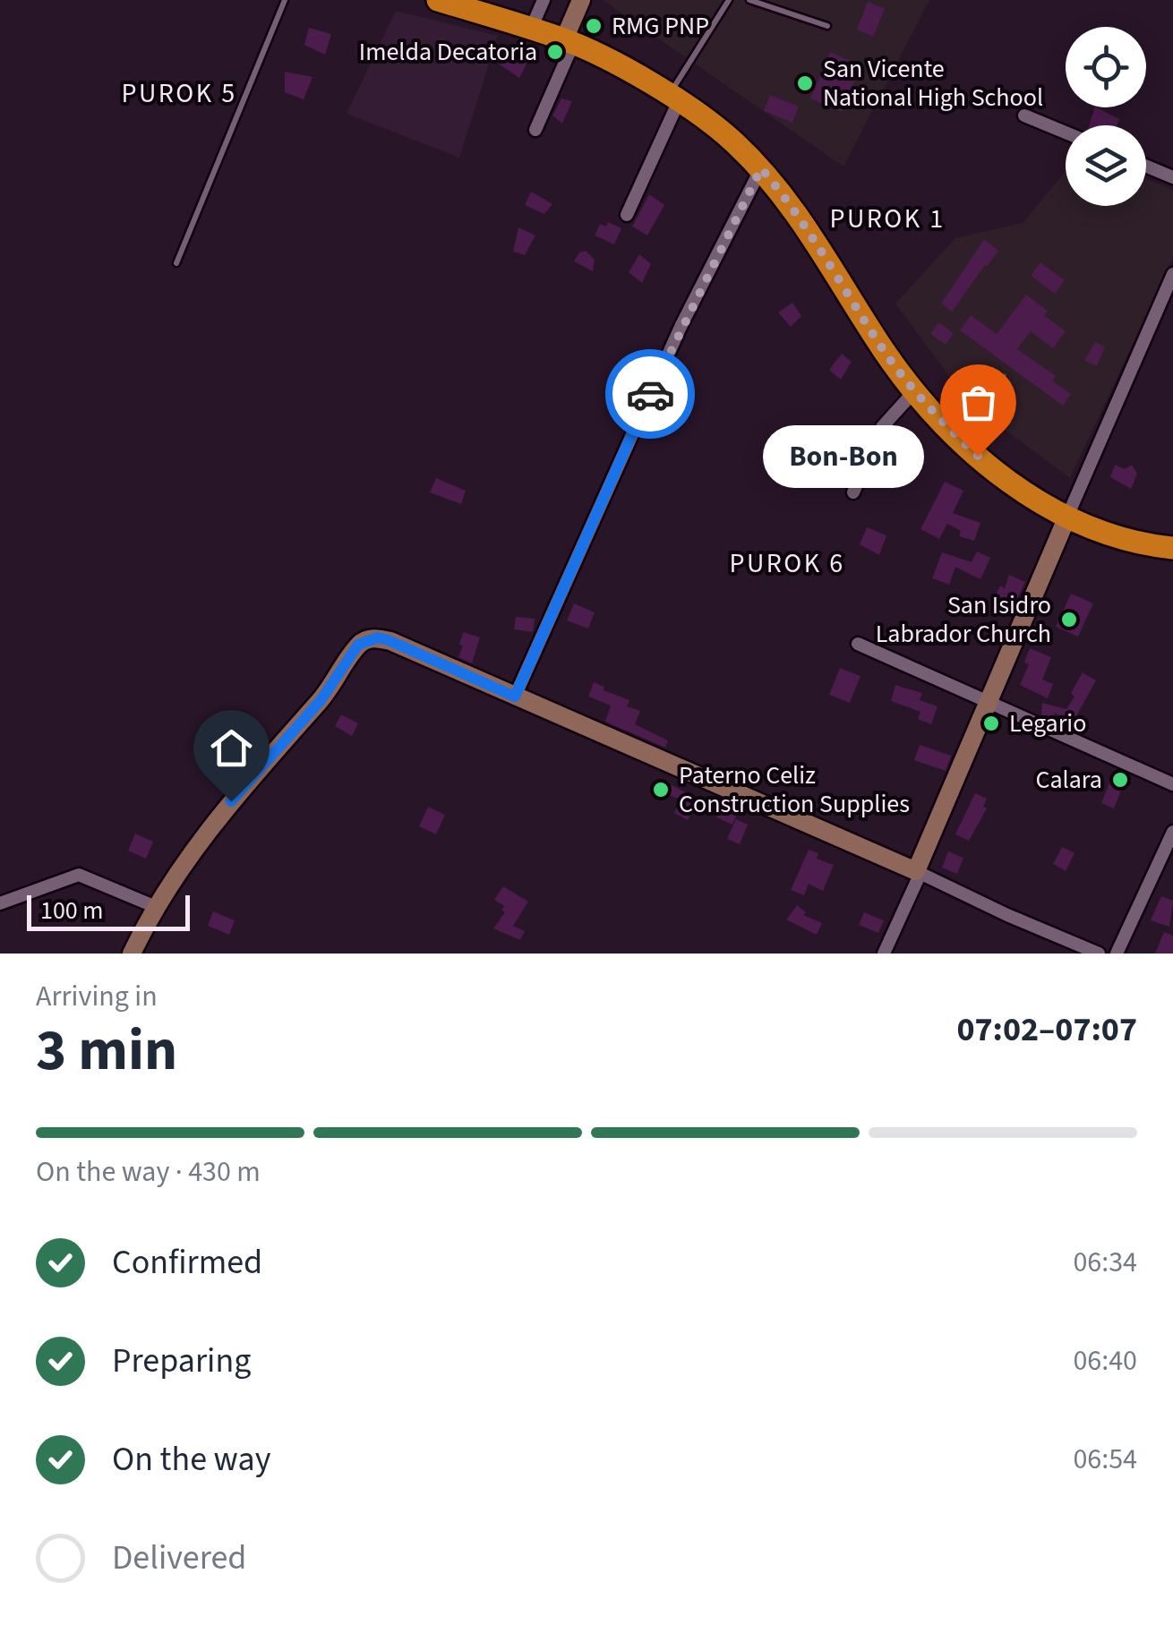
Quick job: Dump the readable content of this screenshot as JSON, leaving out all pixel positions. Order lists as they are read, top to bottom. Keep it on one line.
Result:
{"districts":["PUROK 5","PUROK 1","PUROK 6"],"places":["RMG PNP","Imelda Decatoria","San Vicente National High School","Bon-Bon","San Isidro Labrador Church","Legario","Calara","Paterno Celiz Construction Supplies"],"scale_bar":"100 m","page":{"bubble":"Bon-Bon","scale":"100 m","heading":["3 min","Arriving in","07:02–07:07"],"bar":"On the way · 430 m","list":[["Confirmed","06:34"],["Preparing","06:40"],["On the way","06:54"],"Delivered"]}}
